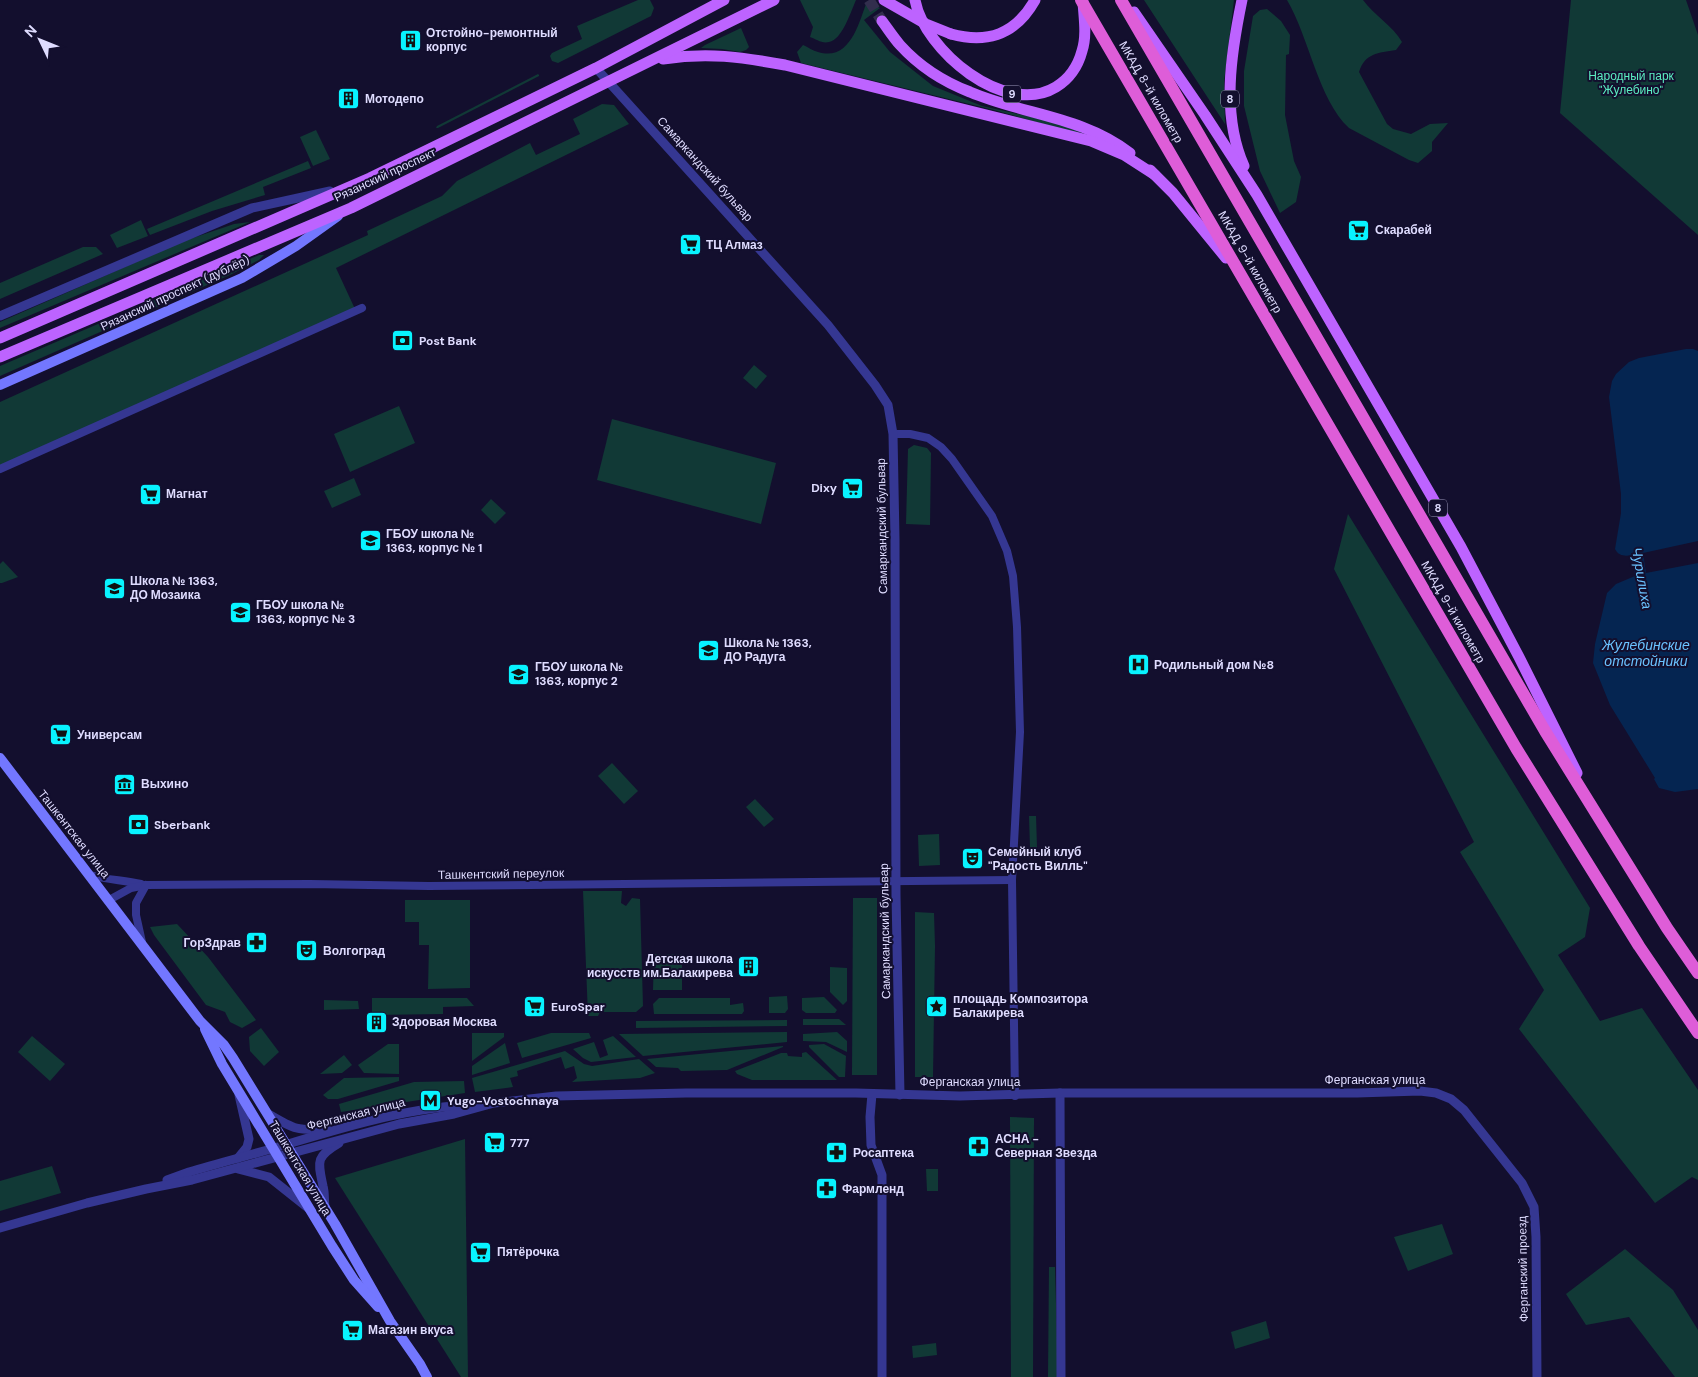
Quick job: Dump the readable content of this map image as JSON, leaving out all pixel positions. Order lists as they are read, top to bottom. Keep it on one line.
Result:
{"streets":{"highway":["МКАД, 8-й километр","МКАД, 9-й километр"],"main road":["9","8","Рязанский проспект","Рязанский проспект (дублёр)","Ташкентская улица"],"street":["Самаркандский бульвар","Ташкентский переулок","Ферганская улица","Ферганский проезд"]},"crossings":[["МКАД, 8-й километр","9"],["МКАД, 8-й километр","МКАД, 9-й километр"],["8","МКАД, 9-й километр"],["Самаркандский бульвар","Рязанский проспект"],["Самаркандский бульвар","Ташкентский переулок"],["Самаркандский бульвар","Ферганская улица"],["Рязанский проспект","Рязанский проспект (дублёр)"],["Ташкентская улица","Ташкентский переулок"],["Ташкентская улица","Ферганская улица"],["Ферганская улица","Ферганский проезд"]],"water":["Чурилиха","Жулебинские отстойники"],"parks":["Народный парк \"Жулебино\""],"places":{"building":["Отстойно-ремонтный корпус","Мотодепо","Детская школа искусств им.Балакирева","Здоровая Москва"],"supermarket":["Скарабей","ТЦ Алмаз","Dixy","Магнат","Универсам","EuroSpar","777","Пятёрочка","Магазин вкуса"],"bank":["Post Bank","Sberbank"],"school or university":["ГБОУ школа № 1363, корпус № 1","Школа № 1363, ДО Мозаика","ГБОУ школа № 1363, корпус № 3","Школа № 1363, ДО Радуга","ГБОУ школа № 1363, корпус 2"],"hospital":["Родильный дом №8"],"museum":["Выхино"],"theatre":["Семейный клуб \"Радость Вилль\"","Волгоград"],"pharmacy":["ГорЗдрав","АСНА - Северная Звезда","Росаптека","Фармленд"],"place":["площадь Композитора Балакирева"],"metro station":["Yugo-Vostochnaya"]},"north":"top left"}
